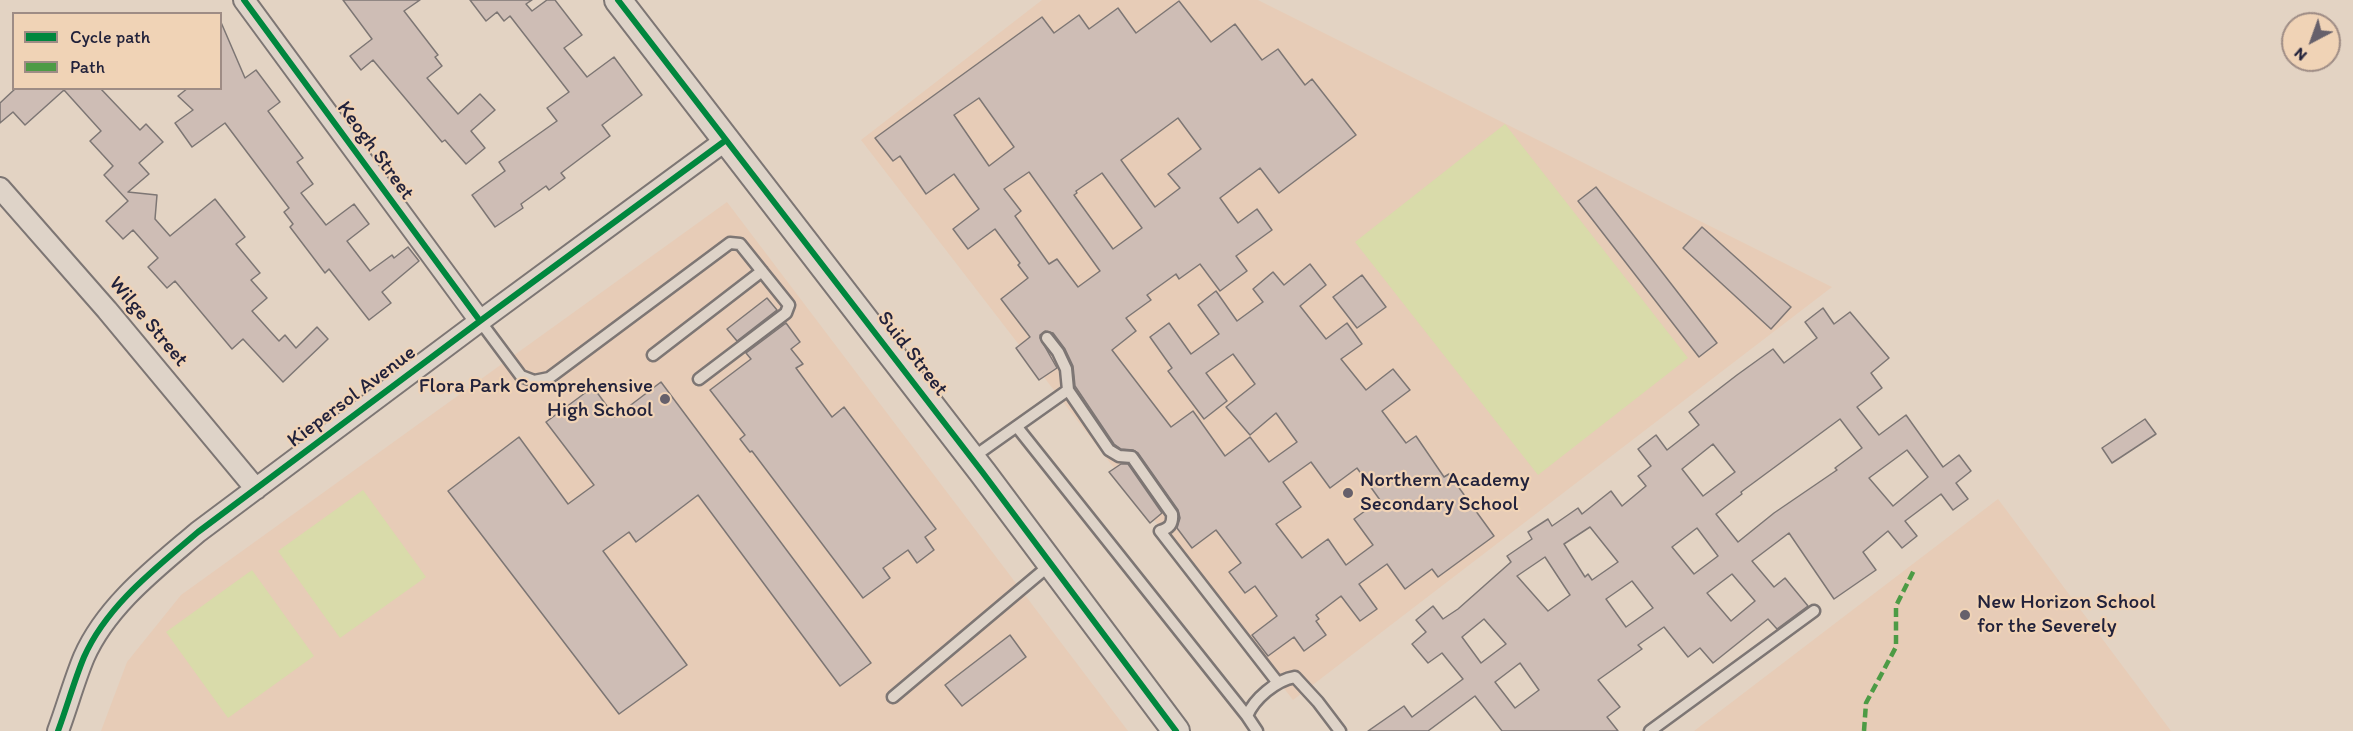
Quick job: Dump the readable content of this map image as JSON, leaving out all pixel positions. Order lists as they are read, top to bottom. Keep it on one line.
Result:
{"streets":{"street":["Keogh Street","Wilge Street","Suid Street","Kiepersol Avenue"]},"crossings":[["Keogh Street","Kiepersol Avenue"],["Wilge Street","Kiepersol Avenue"],["Suid Street","Kiepersol Avenue"]],"places":["Flora Park Comprehensive High School","Northern Academy Secondary School","New Horizon School for the Severely"],"legend":["Cycle path","Path"],"north":"bottom left"}
